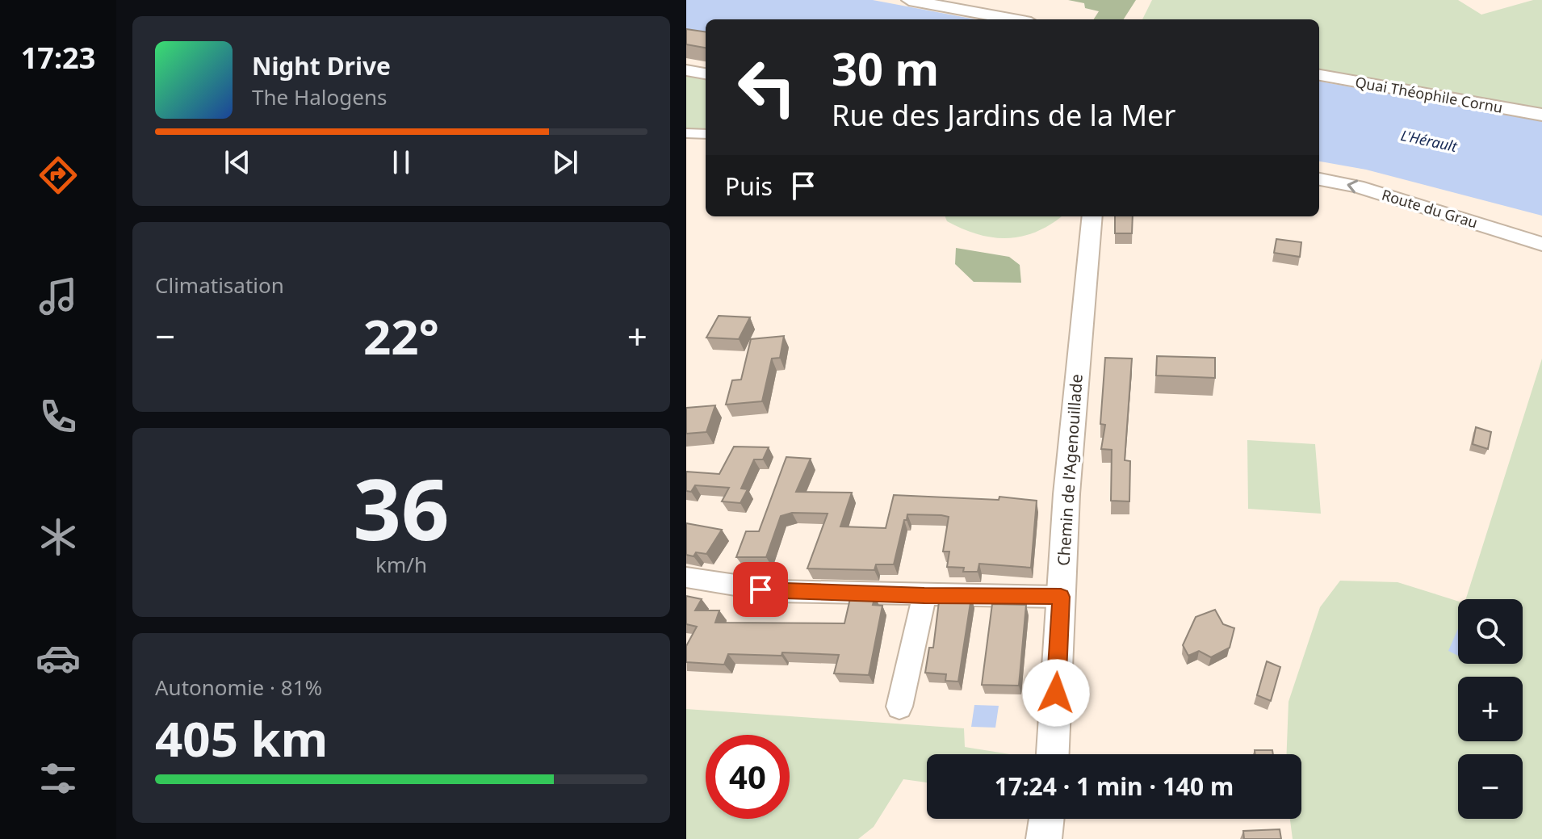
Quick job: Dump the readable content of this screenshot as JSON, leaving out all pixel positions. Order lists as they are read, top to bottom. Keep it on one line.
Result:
{"streets":{"main road":["Quai Théophile Cornu"],"street":["Route du Grau","Chemin de l'Agenouillade"]},"one_way":["Route du Grau"],"water":["L'Hérault"],"page":{"tabs":"17:23","turn":["30 m","Rue des Jardins de la Mer"],"song":["Night Drive","The Halogens"],"then":"Puis","tile":["Climatisation",["36","km/h"],["Autonomie · 81%","405 km"]],"heat":["−","22°","+"],"map_buttons":["+","−"],"limit":"40","trip":"17:24 · 1 min · 140 m"}}
